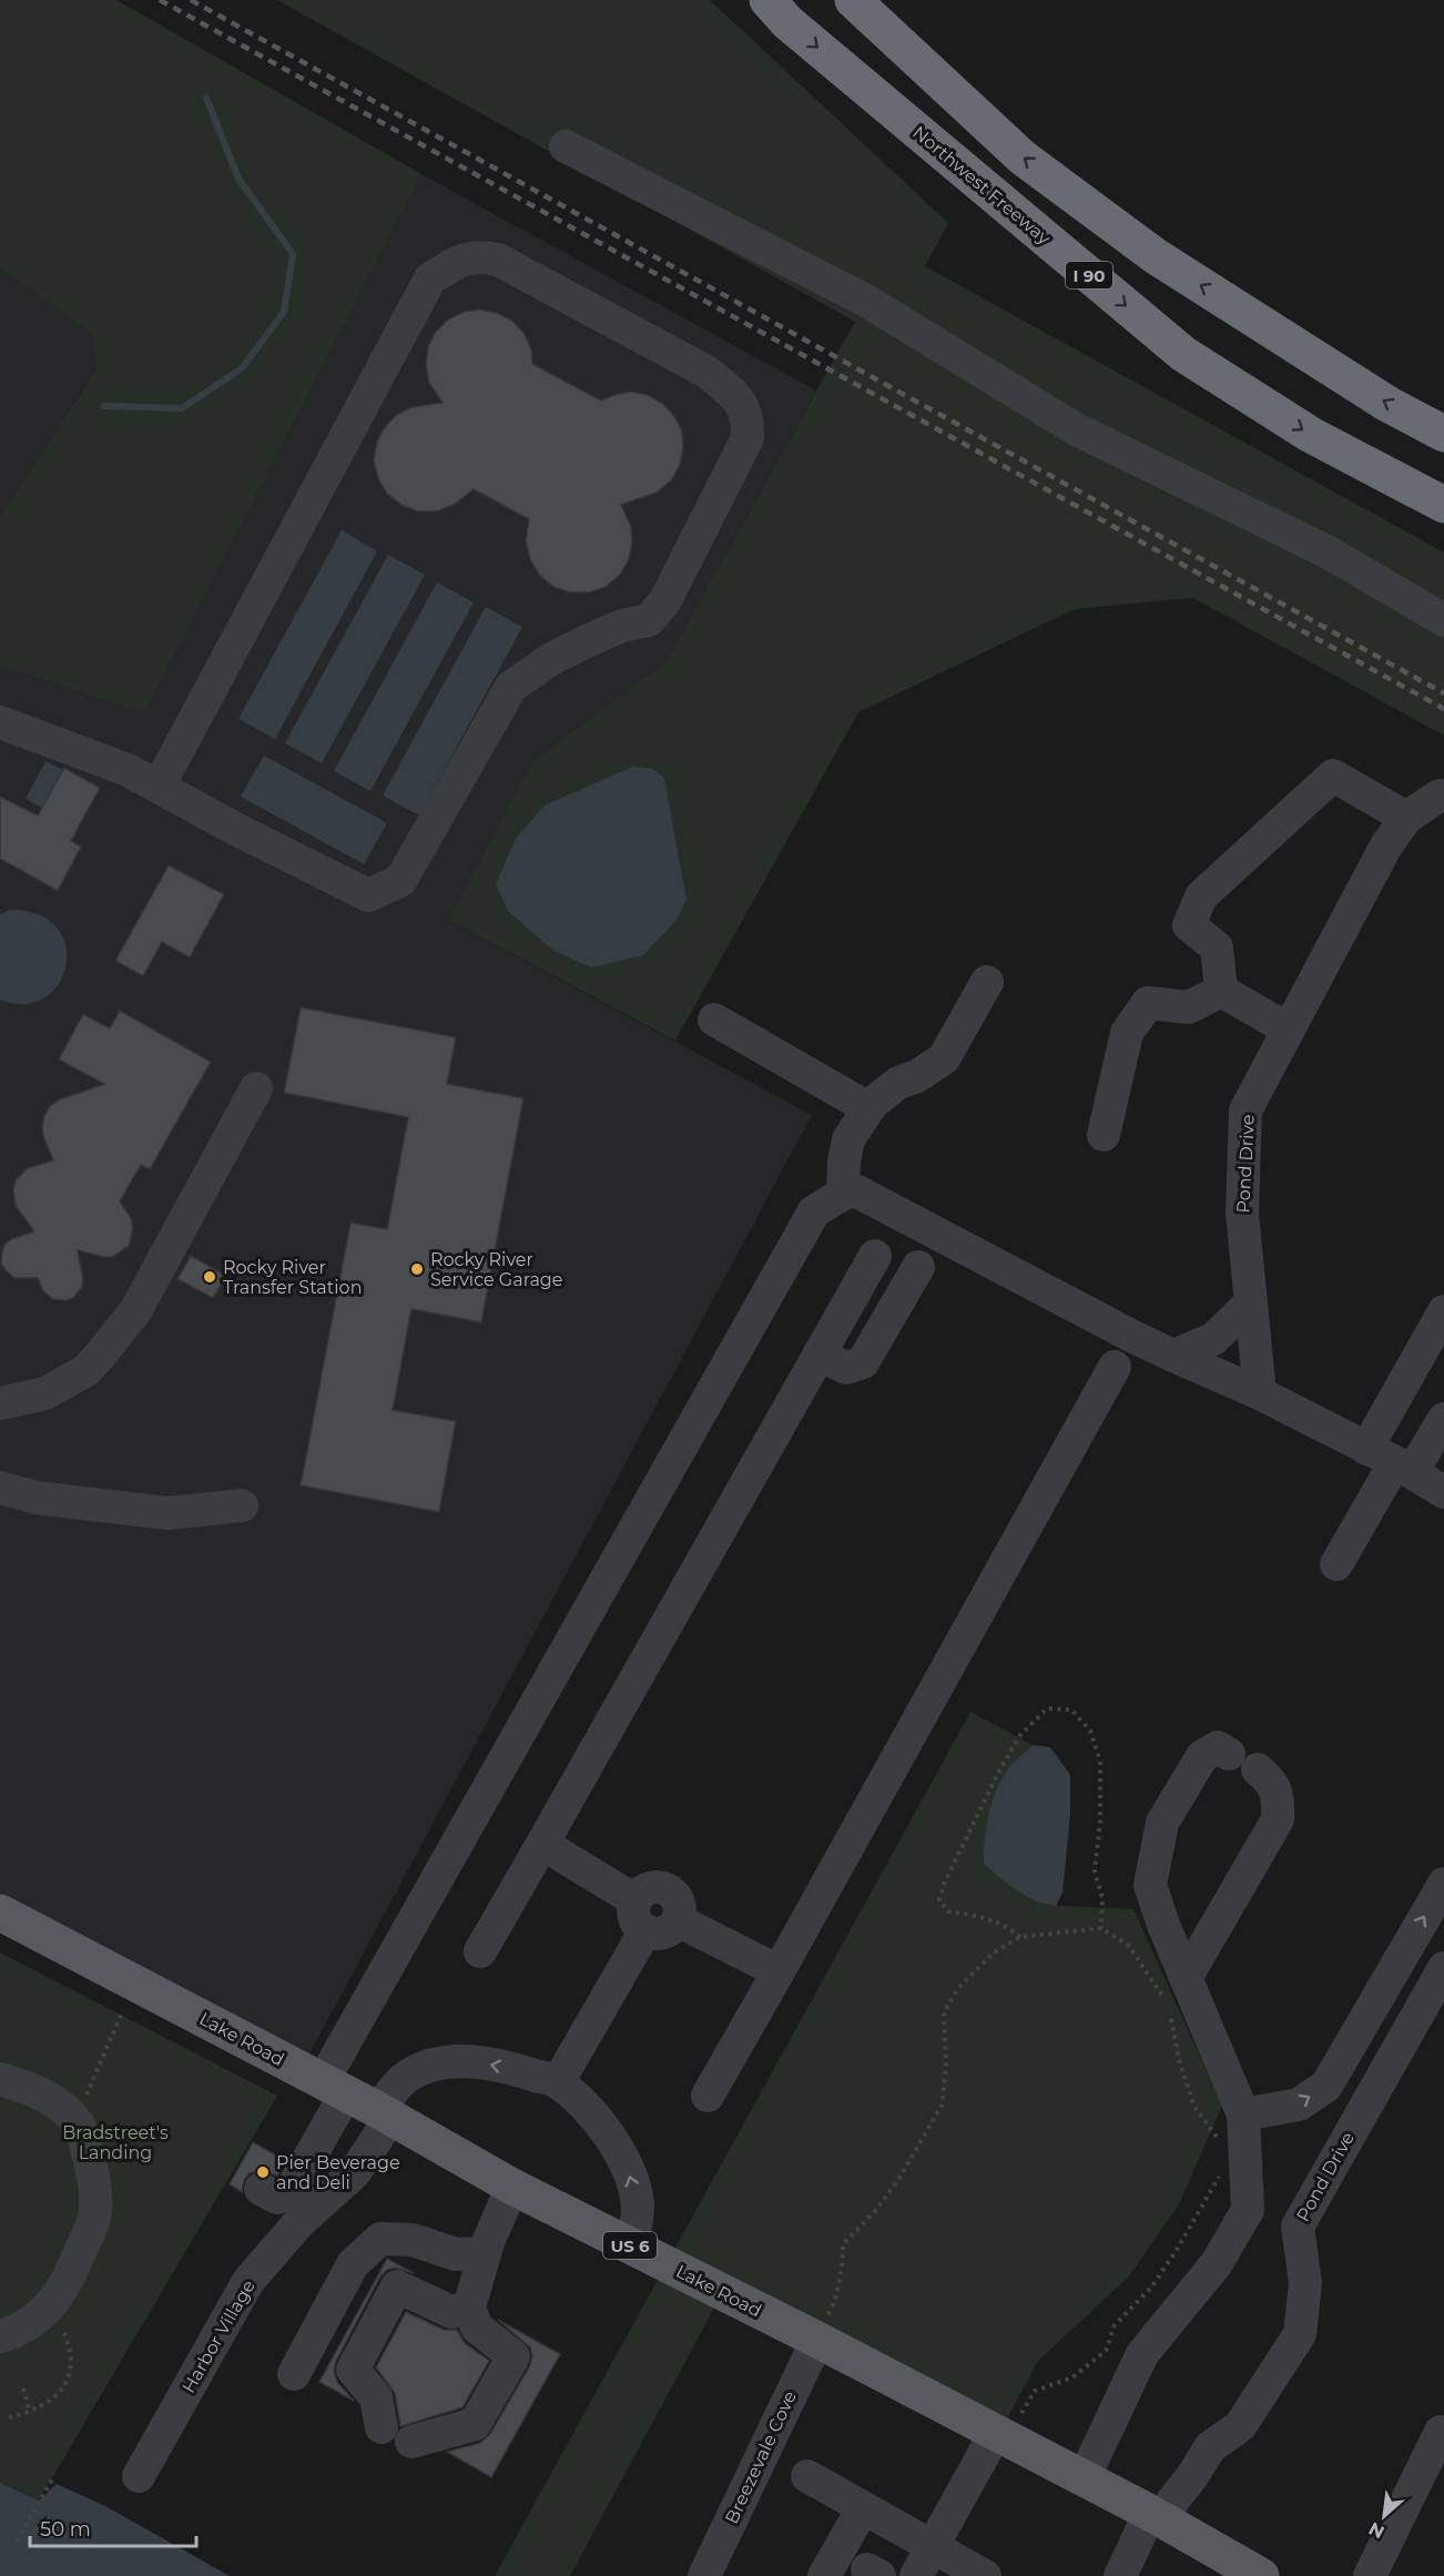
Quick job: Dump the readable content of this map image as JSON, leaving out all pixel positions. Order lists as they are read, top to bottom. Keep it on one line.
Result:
{"streets":{"highway":["Northwest Freeway","I 90"],"main road":["Lake Road","US 6"],"street":["Pond Drive","Harbor Village","Breezevale Cove"]},"crossings":[["Pond Drive","Lake Road"],["Lake Road","Harbor Village"],["Lake Road","Breezevale Cove"]],"parks":["Bradstreet's Landing"],"places":["Rocky River Service Garage","Rocky River Transfer Station","Pier Beverage and Deli"],"scale_bar":"50 m","north":"bottom left"}
